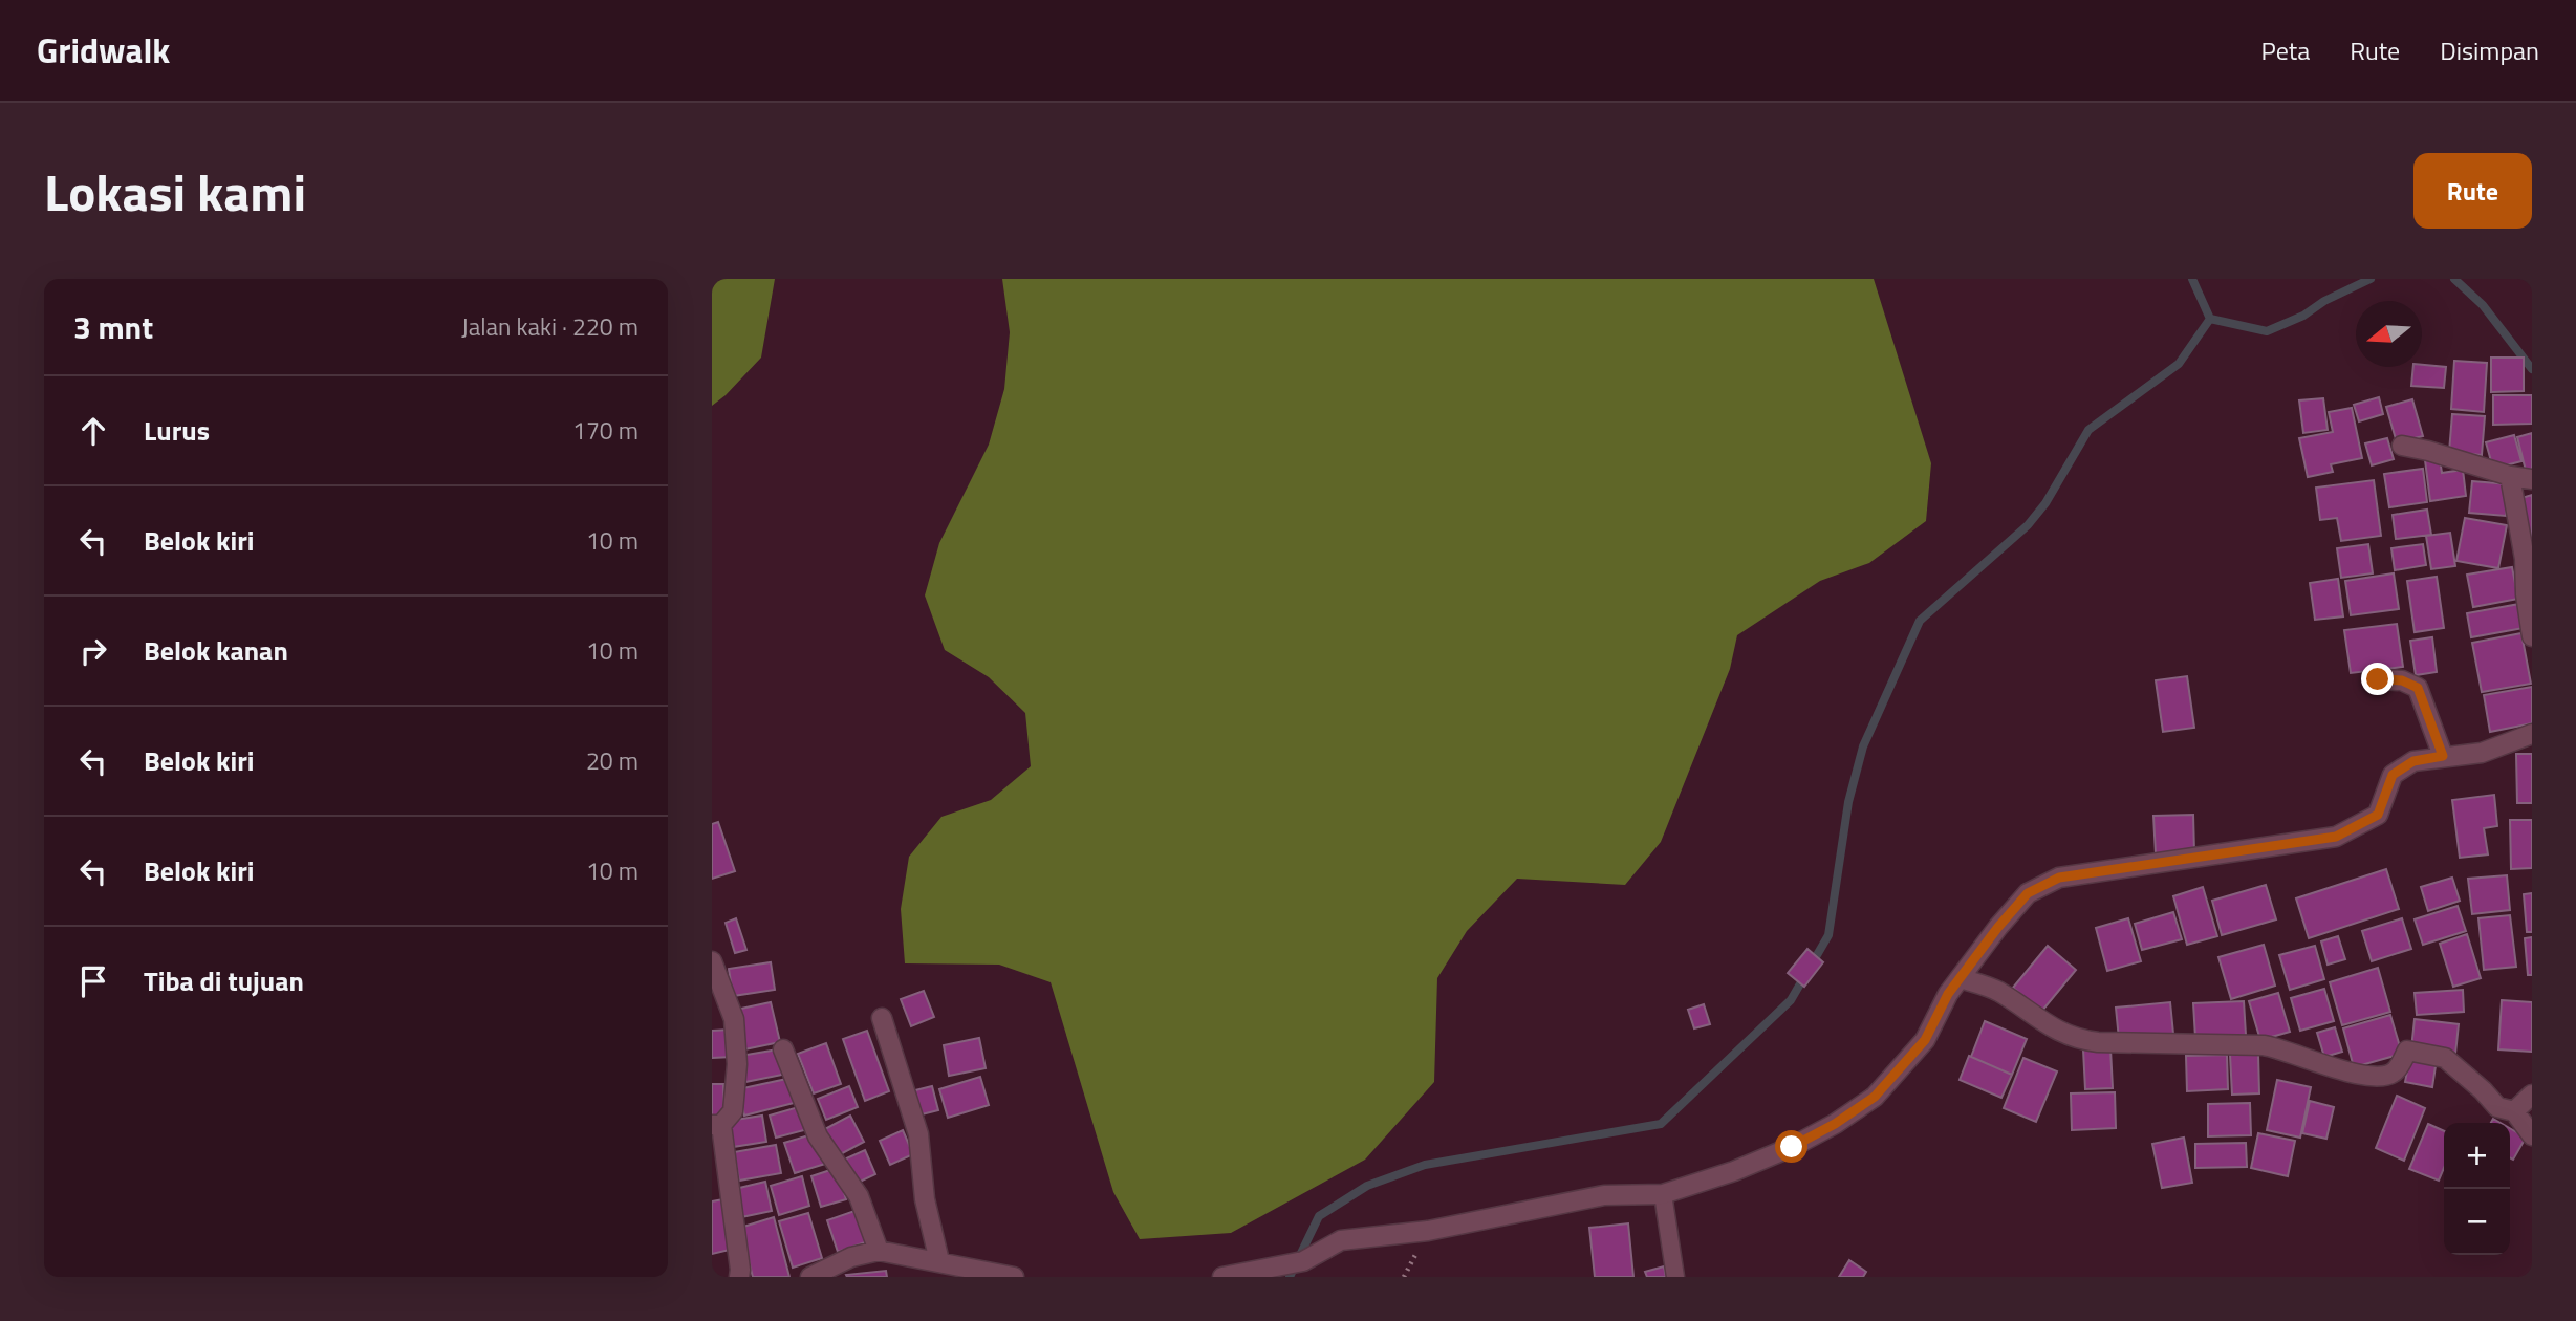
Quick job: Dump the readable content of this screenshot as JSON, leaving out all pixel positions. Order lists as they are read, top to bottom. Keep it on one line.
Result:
{"north":"left","page":{"header":"Gridwalk","nav":["Peta","Rute","Disimpan"],"title":"Lokasi kami","buttons":"Rute","heading":["3 mnt","Jalan kaki · 220 m"],"list":[["Lurus","170 m"],["Belok kiri","10 m"],["Belok kanan","10 m"],["Belok kiri","20 m"],["Belok kiri","10 m"],"Tiba di tujuan"],"map_buttons":["+","−"]}}
